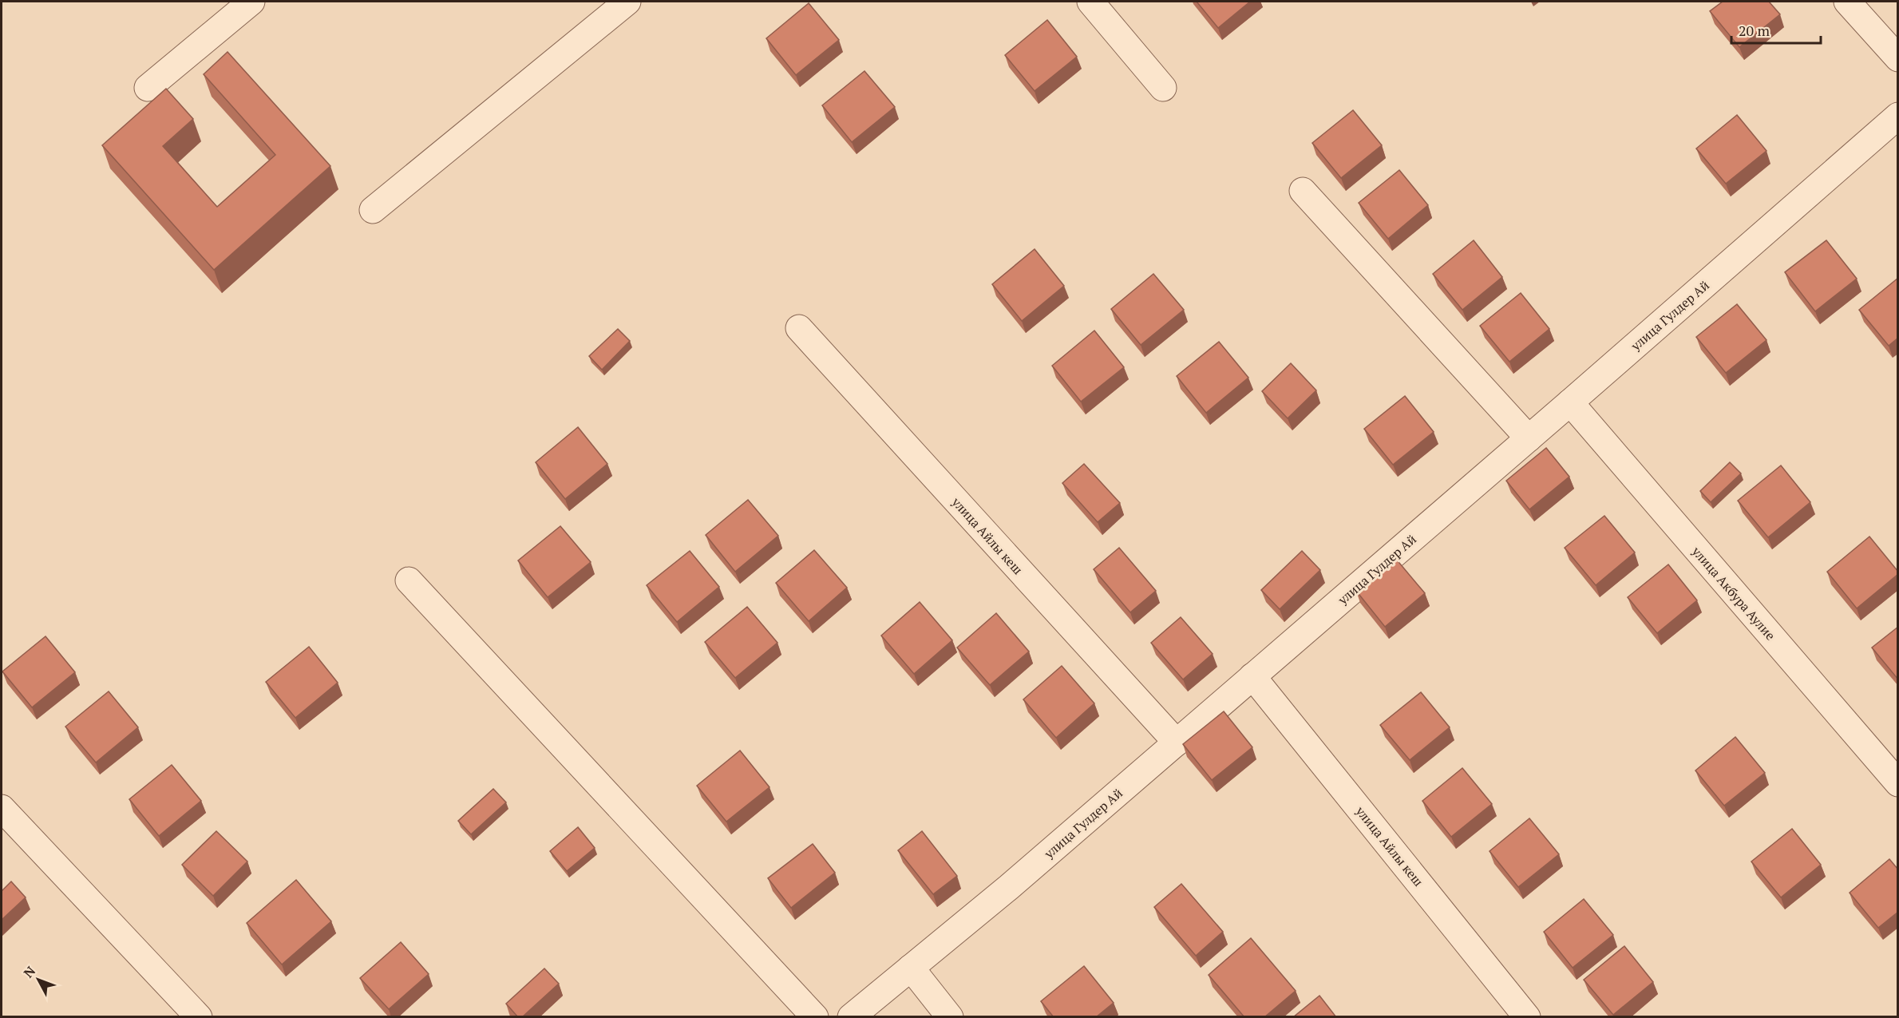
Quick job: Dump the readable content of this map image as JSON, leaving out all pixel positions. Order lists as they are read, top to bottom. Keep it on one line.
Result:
{"streets":{"street":["улица Гулдер Ай","улица Айлы кеш","улица Акбура Аулие"]},"crossings":[["улица Гулдер Ай","улица Айлы кеш"],["улица Гулдер Ай","улица Акбура Аулие"]],"scale_bar":"20 m","north":"top left"}
